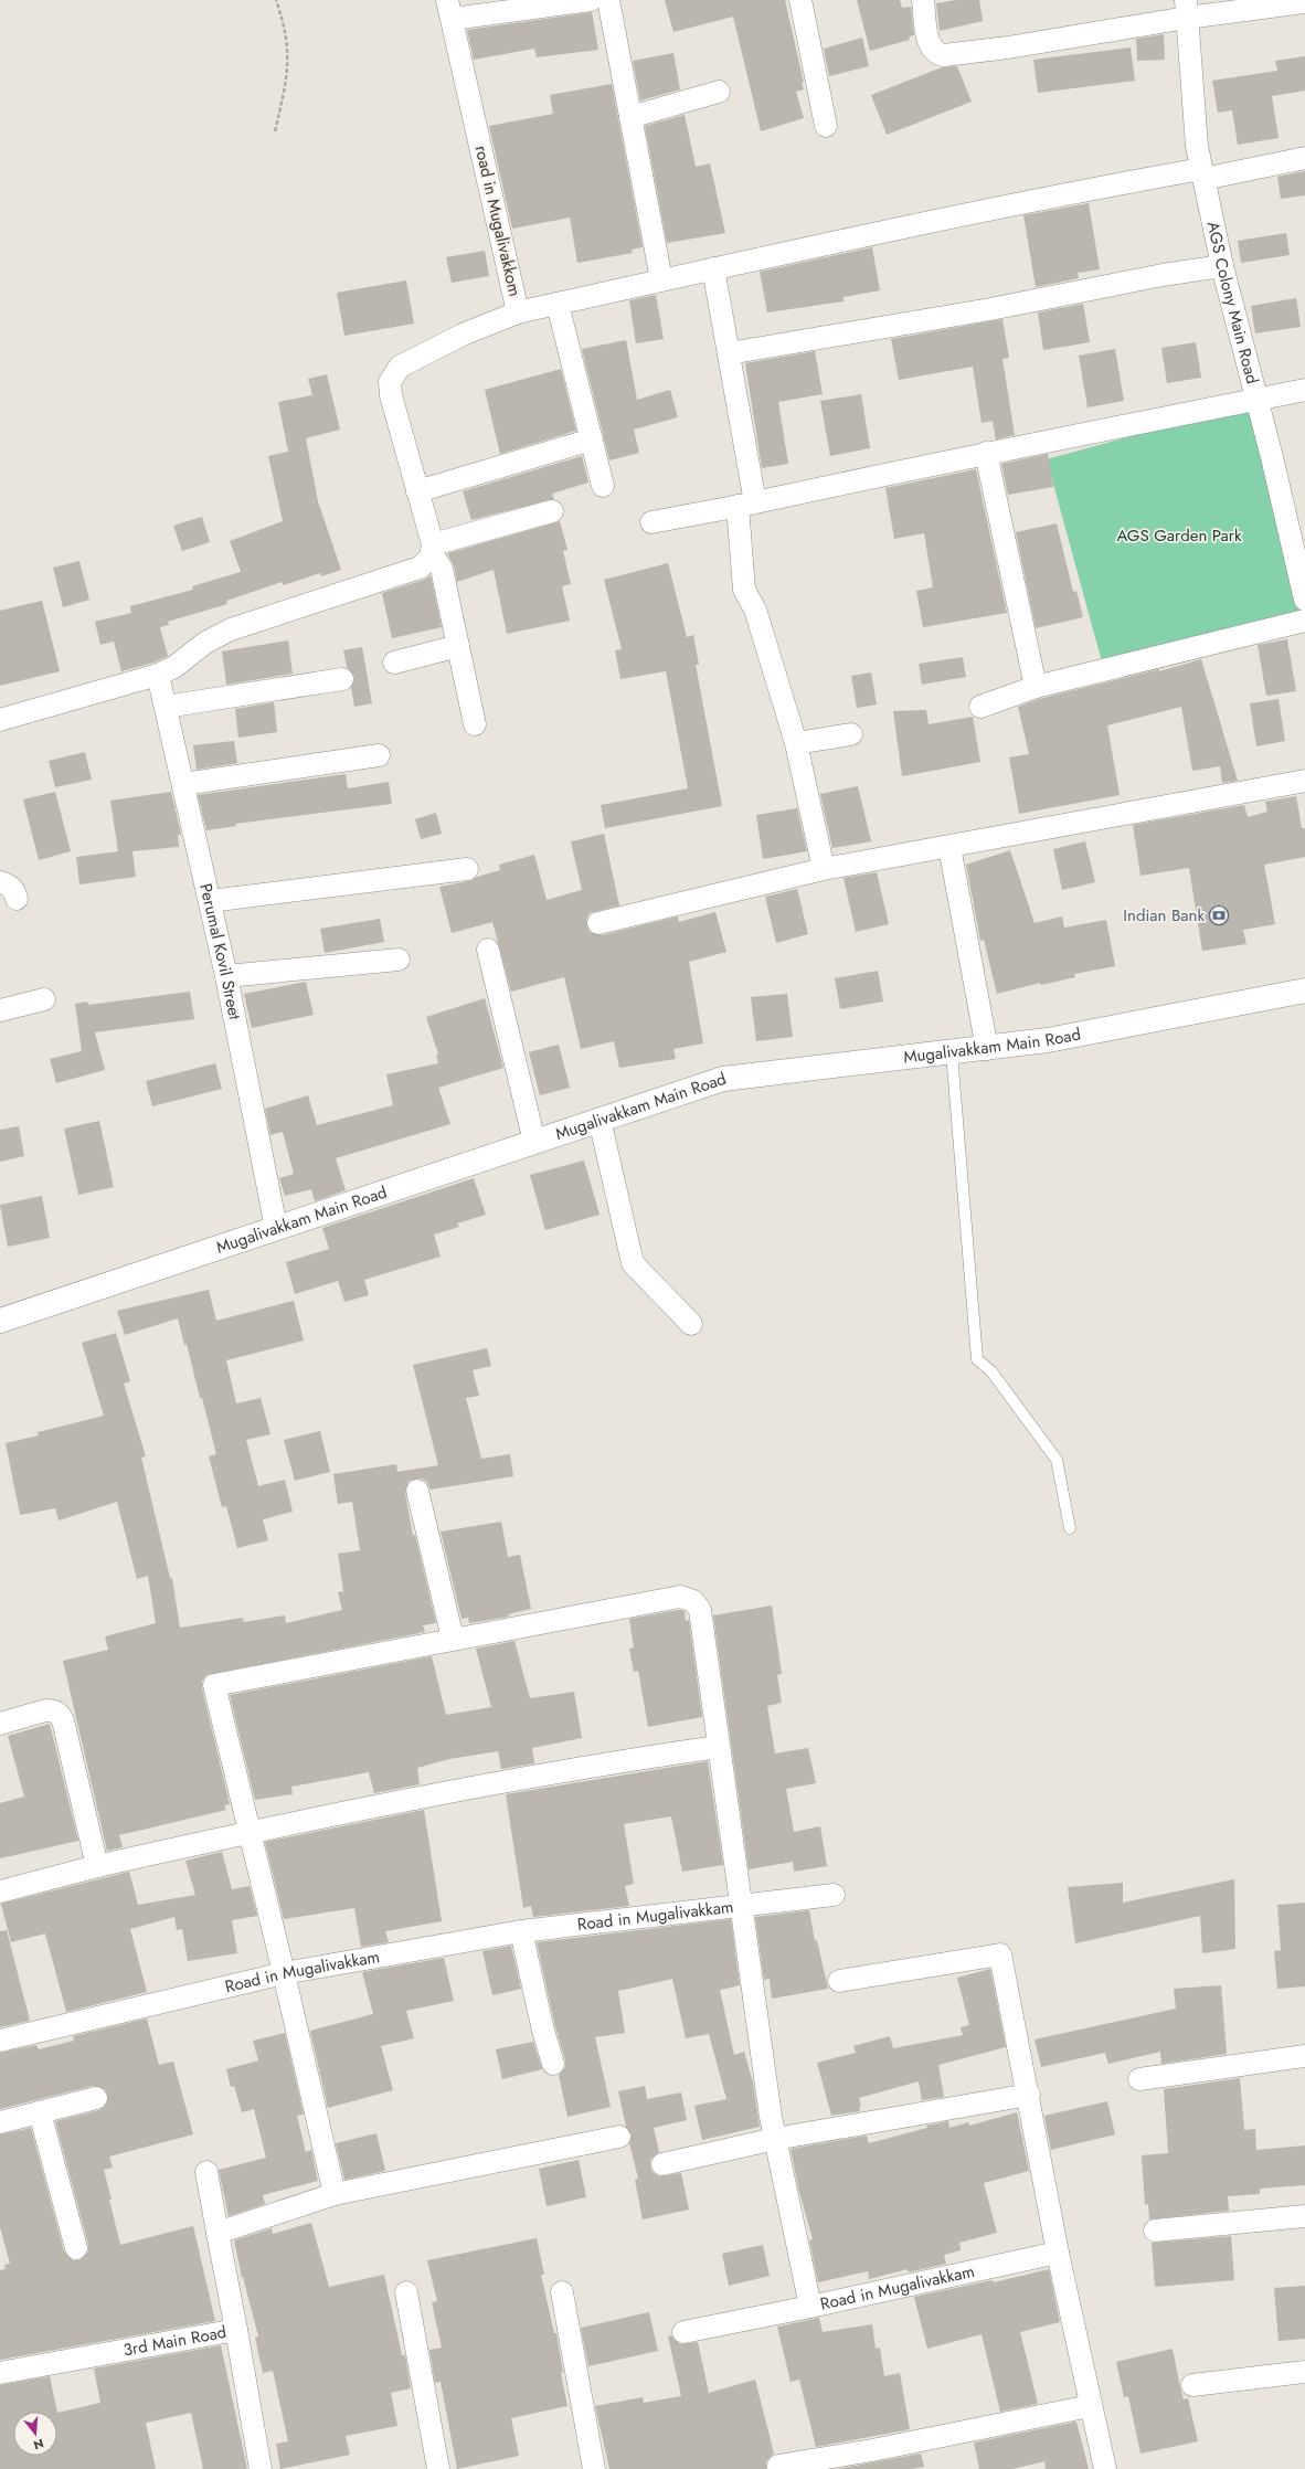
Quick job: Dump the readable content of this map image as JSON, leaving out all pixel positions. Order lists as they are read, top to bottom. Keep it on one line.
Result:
{"streets":{"street":["road in Mugalivakkom","AGS Colony Main Road","Perumal Kovil Street","Mugalivakkam Main Road","Road in Mugalivakkam","3rd Main Road"]},"crossings":[["Perumal Kovil Street","Mugalivakkam Main Road"]],"parks":["AGS Garden Park"],"places":{"bank":["Indian Bank"]},"north":"bottom"}
